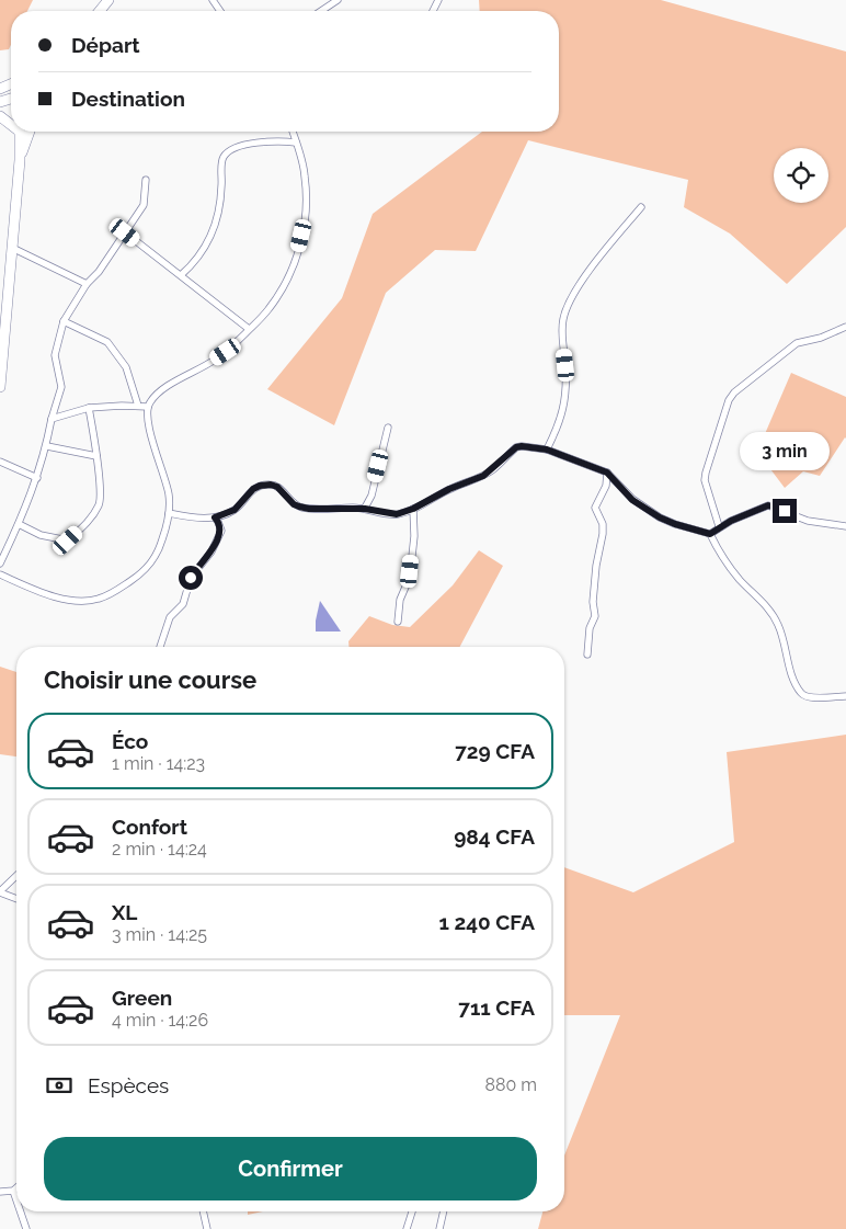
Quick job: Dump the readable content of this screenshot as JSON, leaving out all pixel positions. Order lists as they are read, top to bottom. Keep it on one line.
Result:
{"page":{"banner":["Départ","Destination"],"bubble":"3 min","heading":"Choisir une course","list":[{"name":"Éco","note":"1 min · 14:23","value":"729 CFA"},{"name":"Confort","note":"2 min · 14:24","value":"984 CFA"},{"name":"XL","note":"3 min · 14:25","value":"1 240 CFA"},{"name":"Green","note":"4 min · 14:26","value":"711 CFA"}],"pay":["Espèces","880 m"],"buttons":"Confirmer"}}
